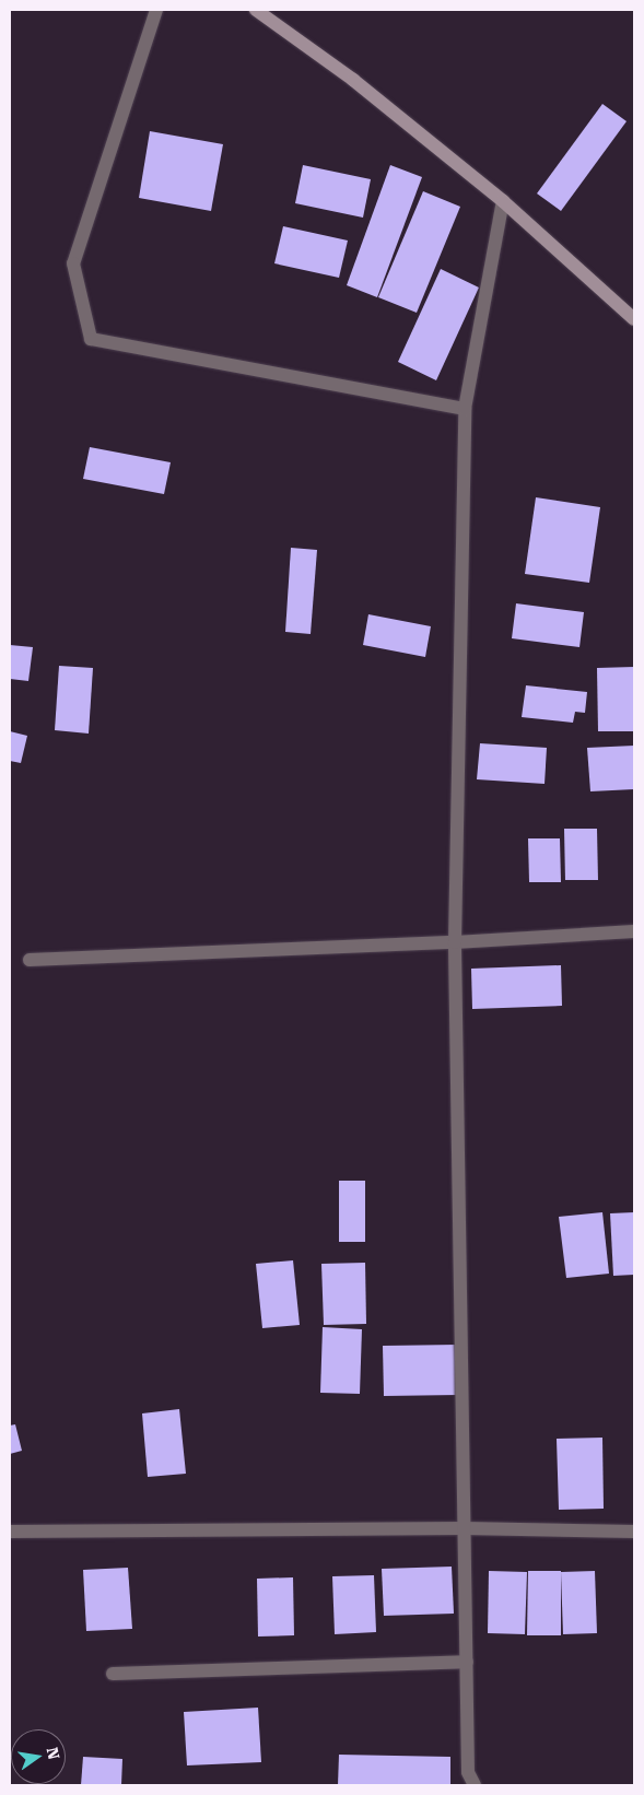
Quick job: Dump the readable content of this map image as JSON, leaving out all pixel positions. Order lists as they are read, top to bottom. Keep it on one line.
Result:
{"north":"right"}
